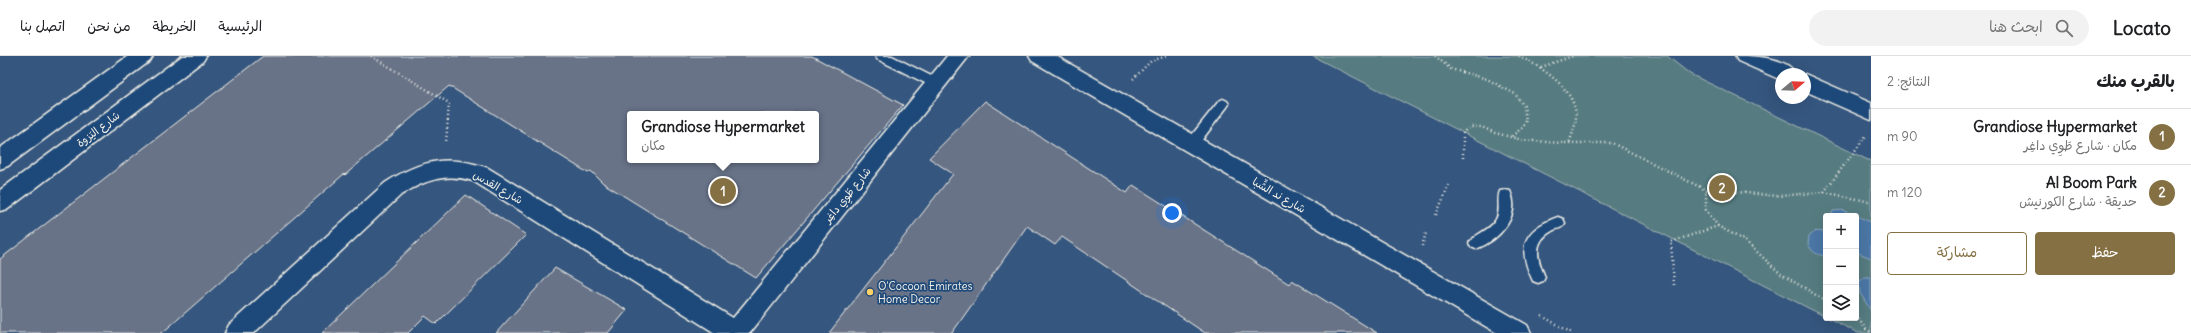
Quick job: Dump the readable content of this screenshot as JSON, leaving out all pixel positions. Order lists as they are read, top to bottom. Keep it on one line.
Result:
{"streets":{"street":["شارع اليَزوة","شارع القدس","شارع طَوِي داغِر","شارع ند الشِّبا"]},"crossings":[["شارع القدس","شارع طَوِي داغِر"]],"places":["O'Cocoon Emirates Home Decor"],"north":"right","page":{"header":"Locato","search":"ابحث هنا","nav":["الرئيسية","الخريطة","من نحن","اتصل بنا"],"heading":["بالقرب منك","النتائج: 2"],"list":[{"mark":"1","name":"Grandiose Hypermarket","note":"مكان · شارع طَوِي داغِر","value":"90 m"},{"mark":"2","name":"Al Boom Park","note":"حديقة · شارع الكورنيش","value":"120 m"}],"popup":["Grandiose Hypermarket","مكان"],"pins":["2","1"],"map_buttons":["+","−"],"buttons":["حفظ","مشاركة"]}}
